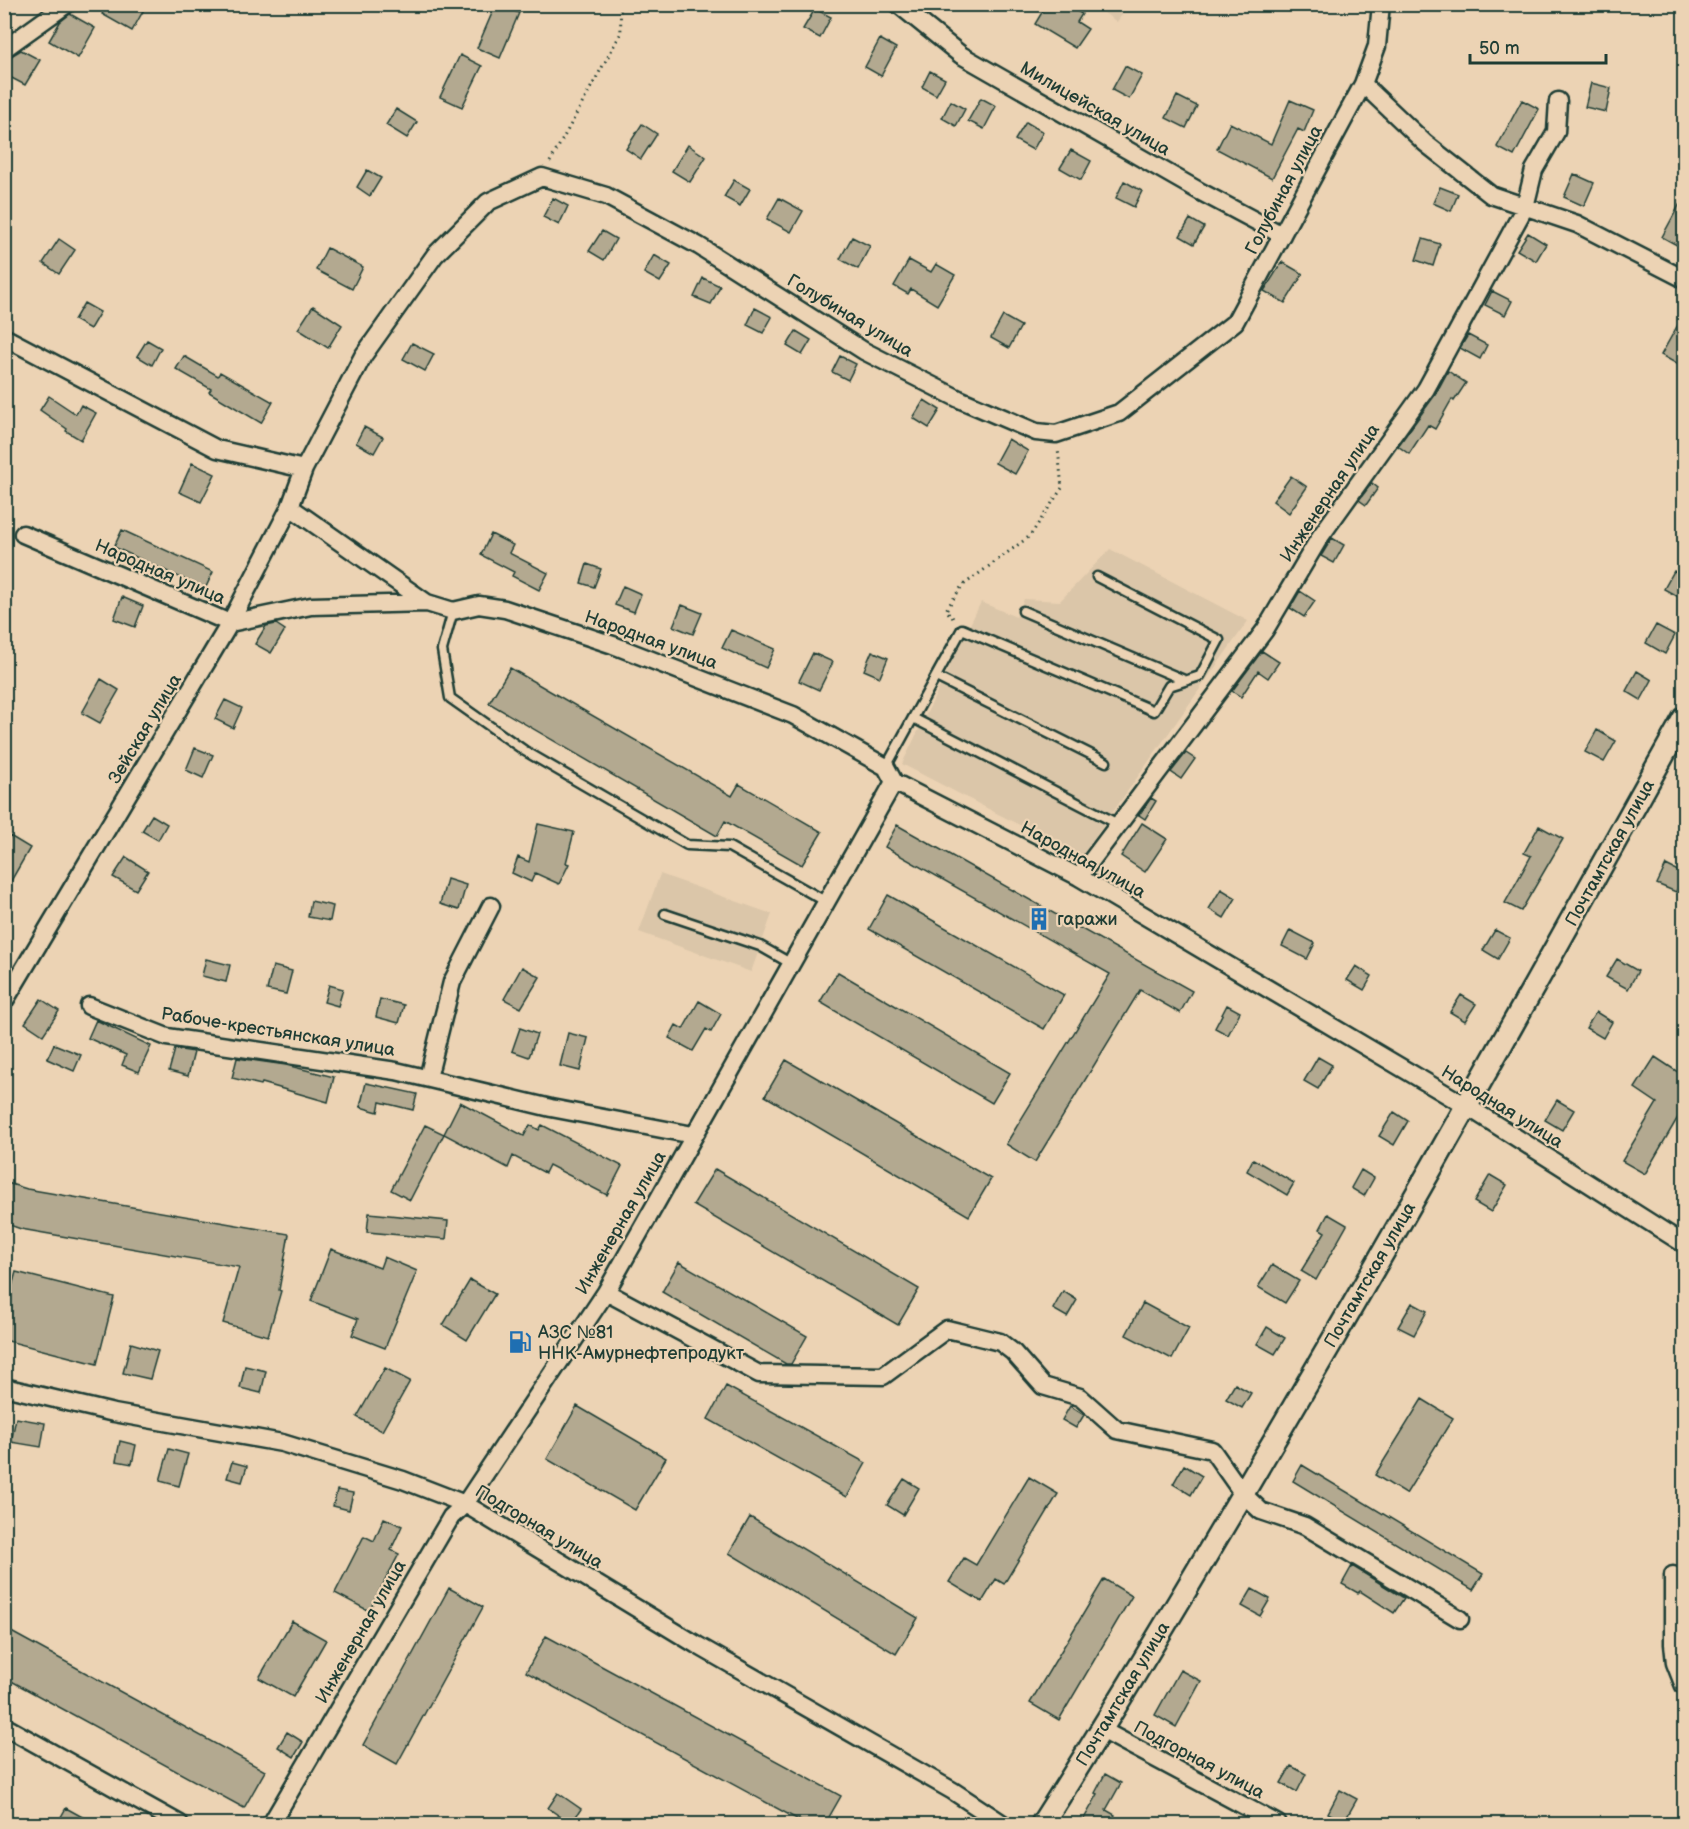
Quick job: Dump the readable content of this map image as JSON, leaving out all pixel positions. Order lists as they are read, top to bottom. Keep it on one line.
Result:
{"streets":{"street":["Милицейская улица","Голубиная улица","Инженерная улица","Народная улица","Зейская улица","Почтамтская улица","Рабоче-крестьянская улица","Подгорная улица"]},"crossings":[["Милицейская улица","Голубиная улица"],["Инженерная улица","Народная улица"],["Инженерная улица","Рабоче-крестьянская улица"],["Инженерная улица","Подгорная улица"],["Народная улица","Зейская улица"],["Народная улица","Почтамтская улица"],["Почтамтская улица","Подгорная улица"]],"places":{"building":["гаражи"],"fuel station":["АЗС №81 ННК-Амурнефтепродукт"]},"scale_bar":"50 m"}
